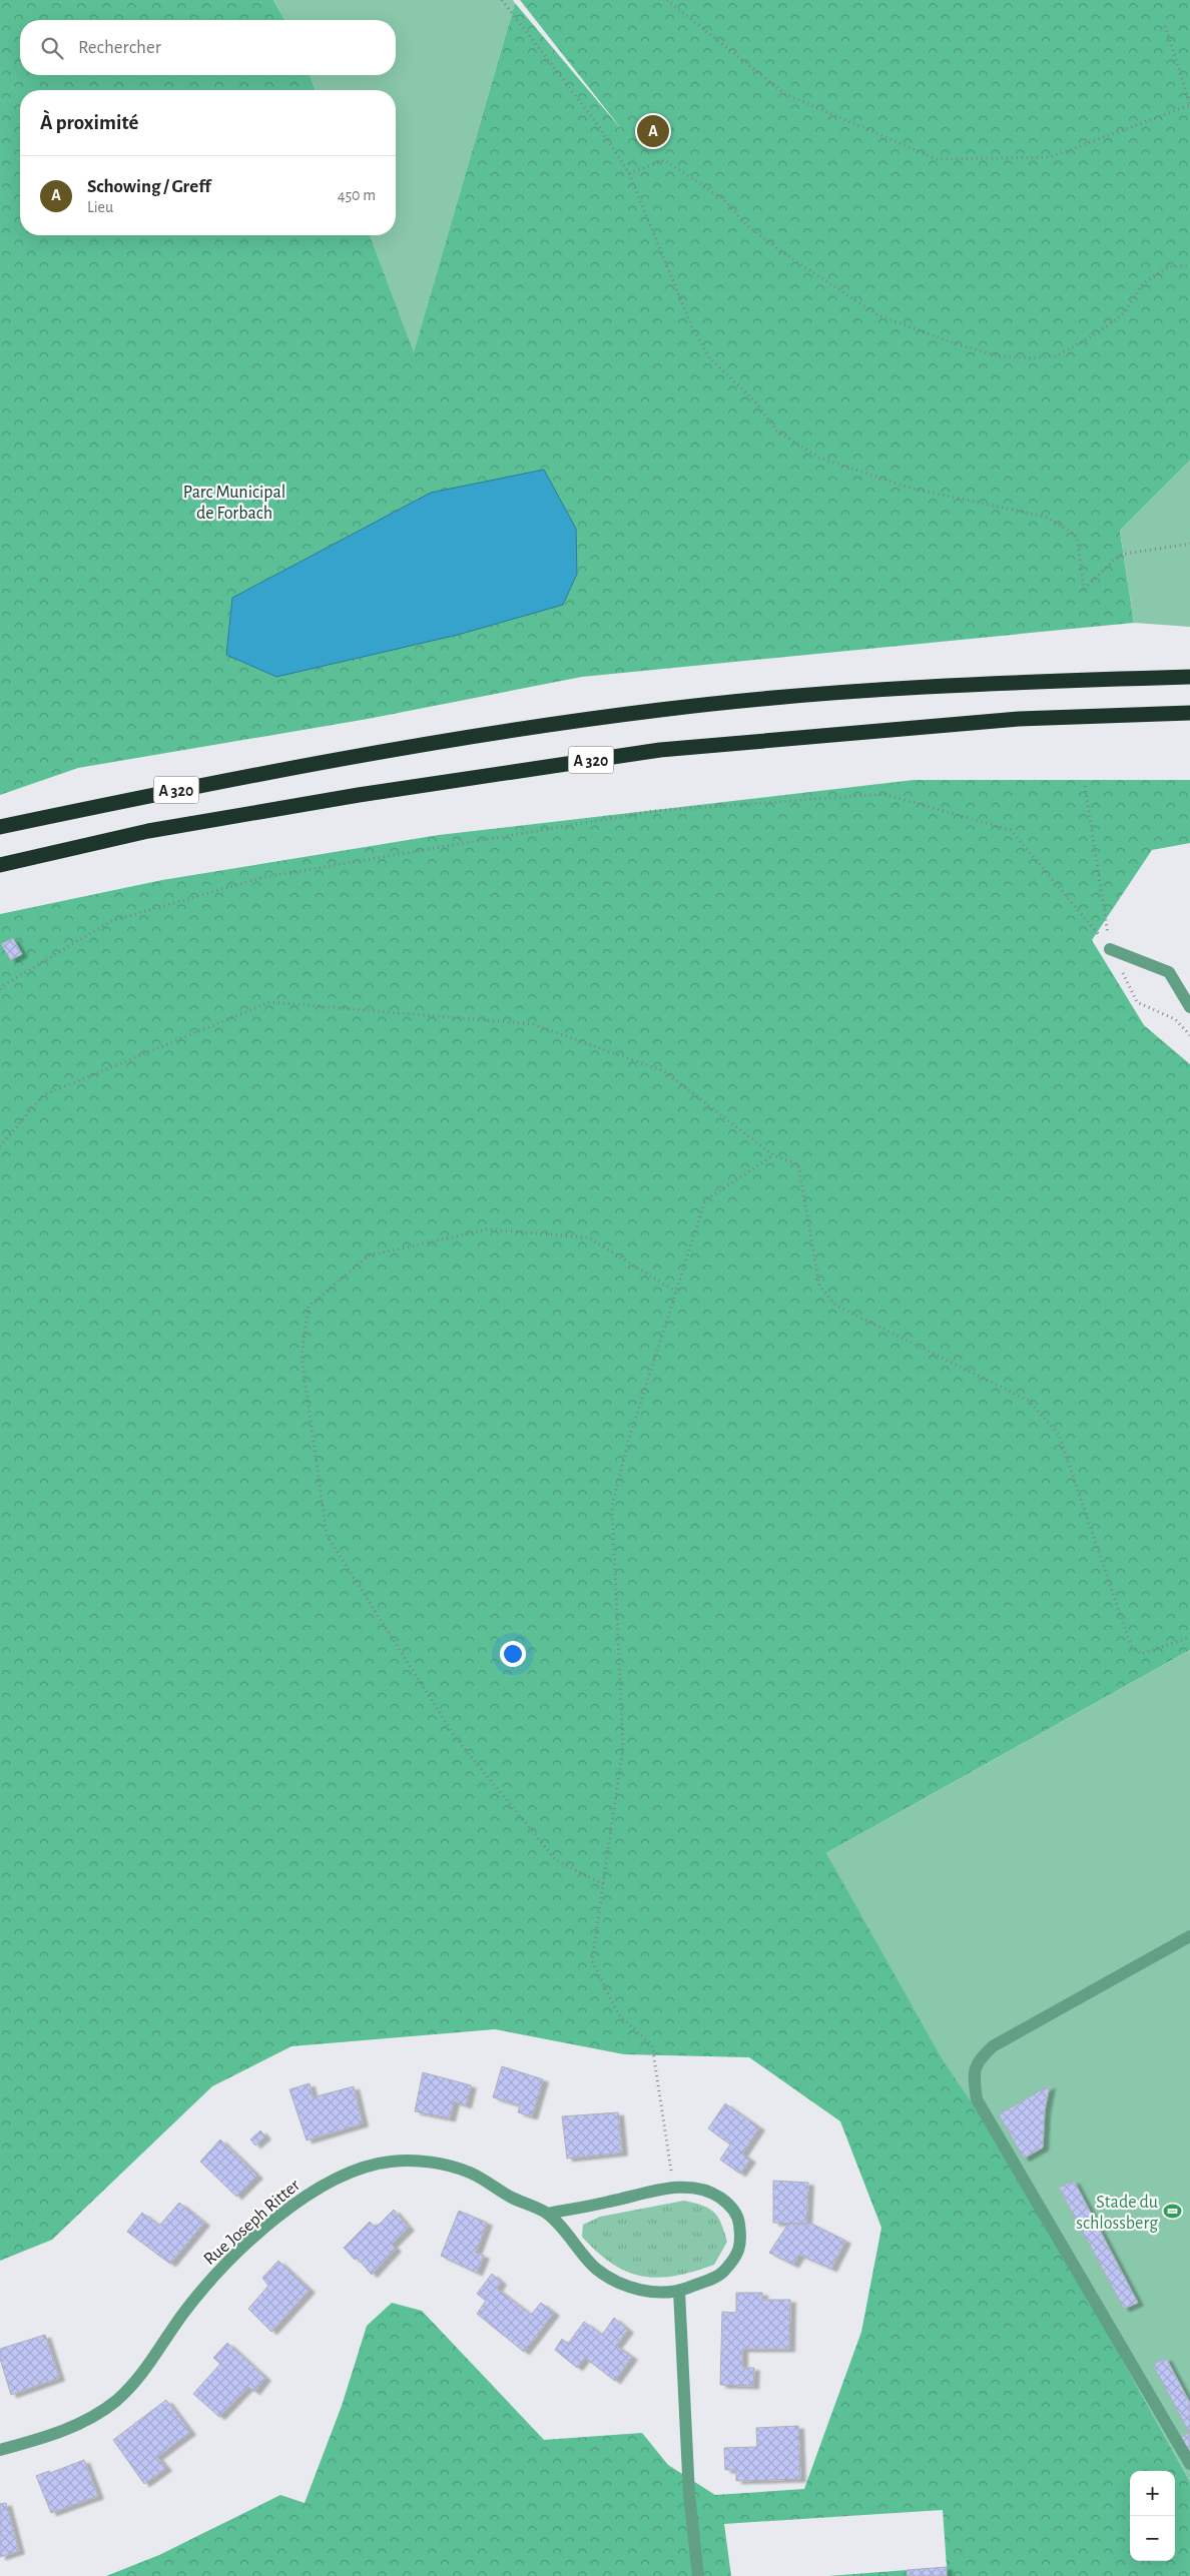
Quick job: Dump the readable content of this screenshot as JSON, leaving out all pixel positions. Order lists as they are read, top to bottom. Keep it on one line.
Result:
{"streets":{"highway":["A 320"],"street":["Rue Joseph Ritter"]},"parks":["Parc Municipal de Forbach"],"places":{"sports":["Stade du schlossberg"]},"page":{"search":"Rechercher","heading":"À proximité","pins":"A","list":[{"mark":"A","name":"Schowing / Greff","note":"Lieu","value":"450 m"}],"map_buttons":["+","−"]}}
